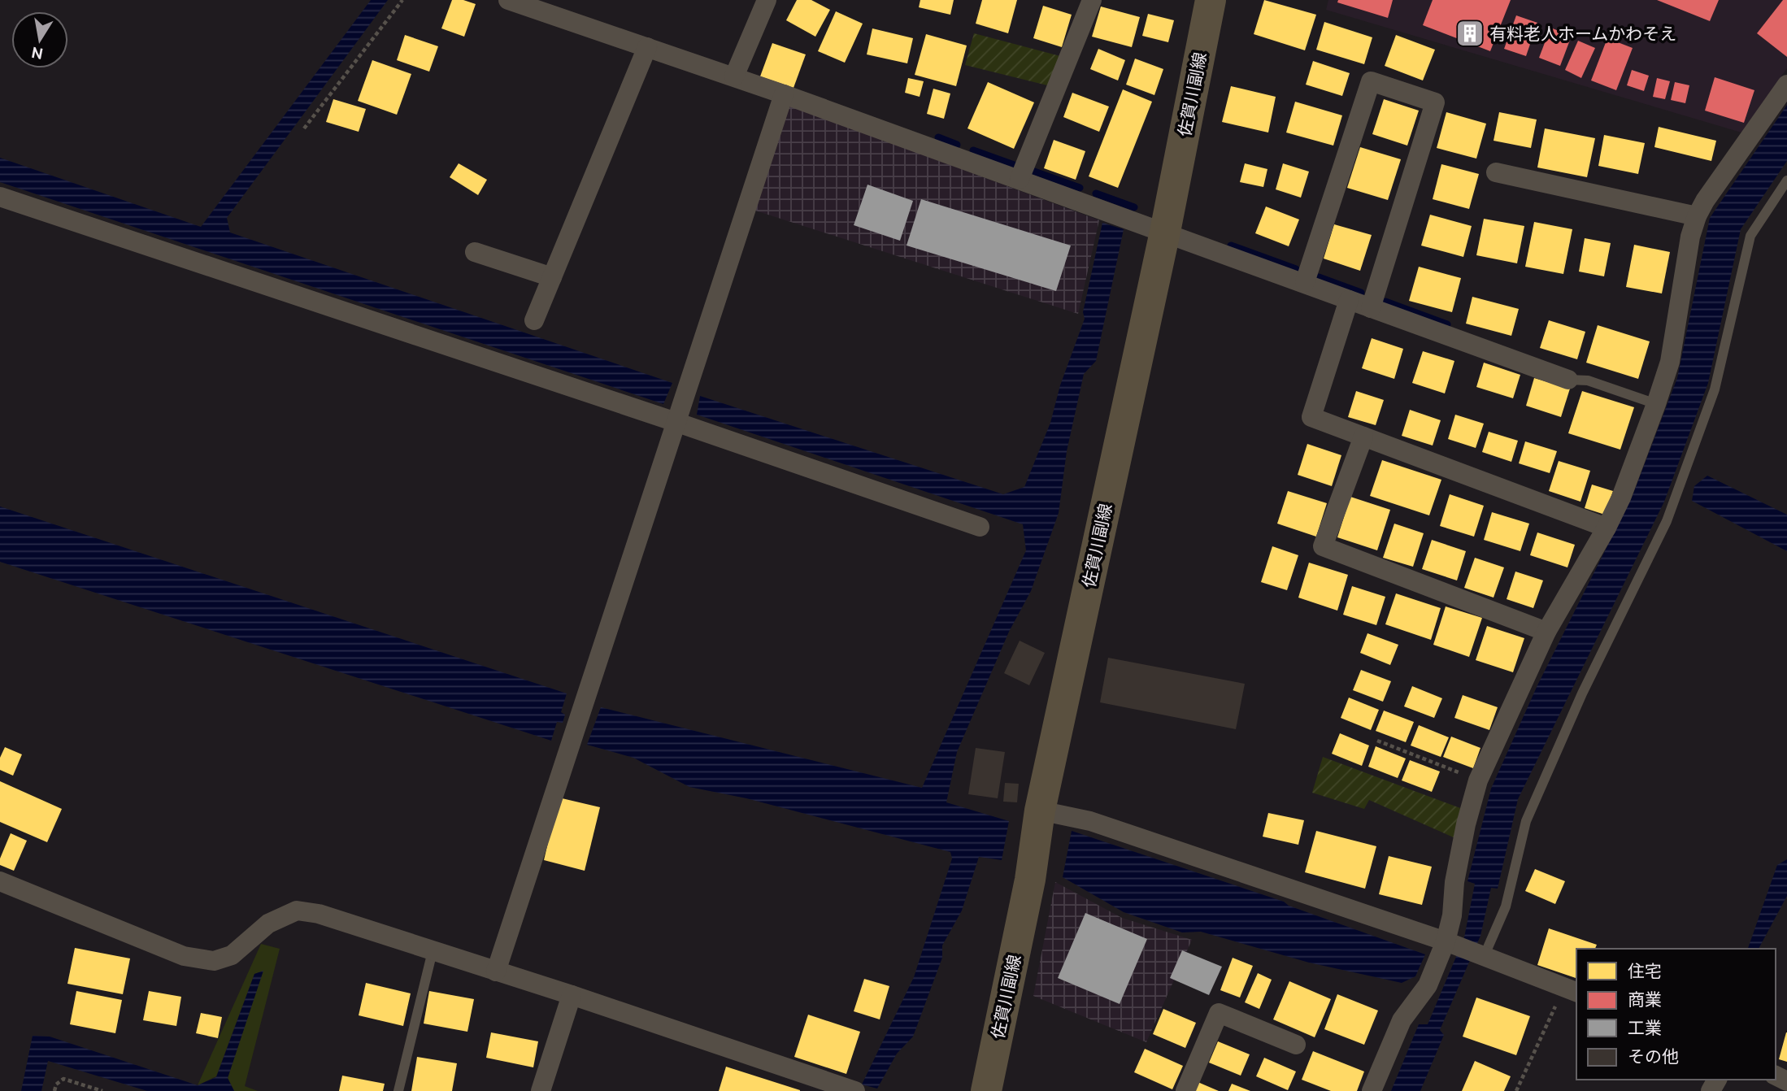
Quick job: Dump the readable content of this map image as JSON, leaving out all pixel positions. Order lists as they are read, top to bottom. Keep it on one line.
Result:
{"streets":{"main road":["佐賀川副線"]},"places":{"building":["有料老人ホームかわそえ"]},"legend":["住宅","商業","工業","その他"],"north":"bottom"}
